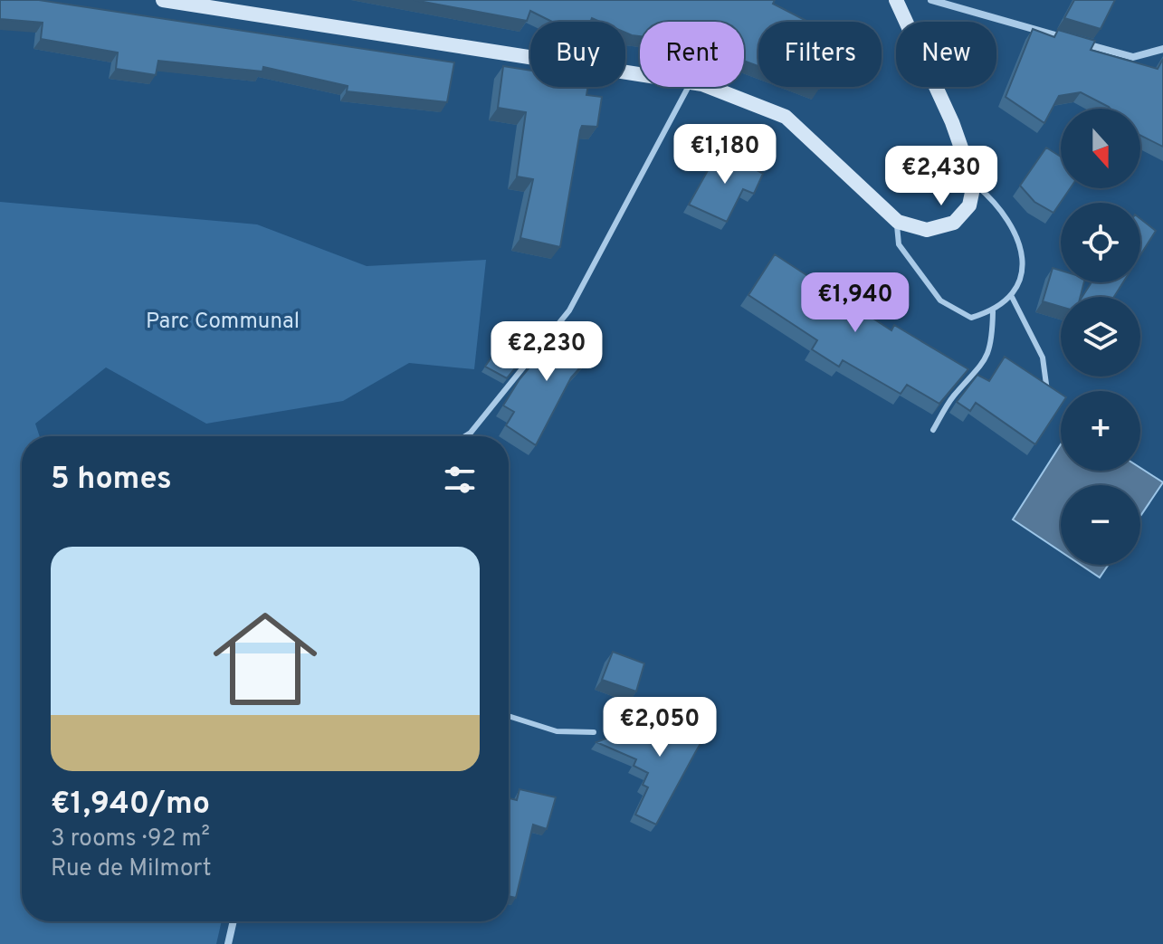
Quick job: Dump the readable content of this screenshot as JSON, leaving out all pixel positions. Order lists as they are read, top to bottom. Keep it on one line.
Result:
{"parks":["Parc Communal"],"north":"bottom","page":{"chip":["Buy","Rent","Filters","New"],"map_buttons":["+","−"],"price":["€1,180","€2,430","€1,940","€2,230","€2,050"],"heading":"5 homes","list":[{"name":"€1,940/mo","note":"3 rooms · 92 m² · Rue de Milmort"}]}}
